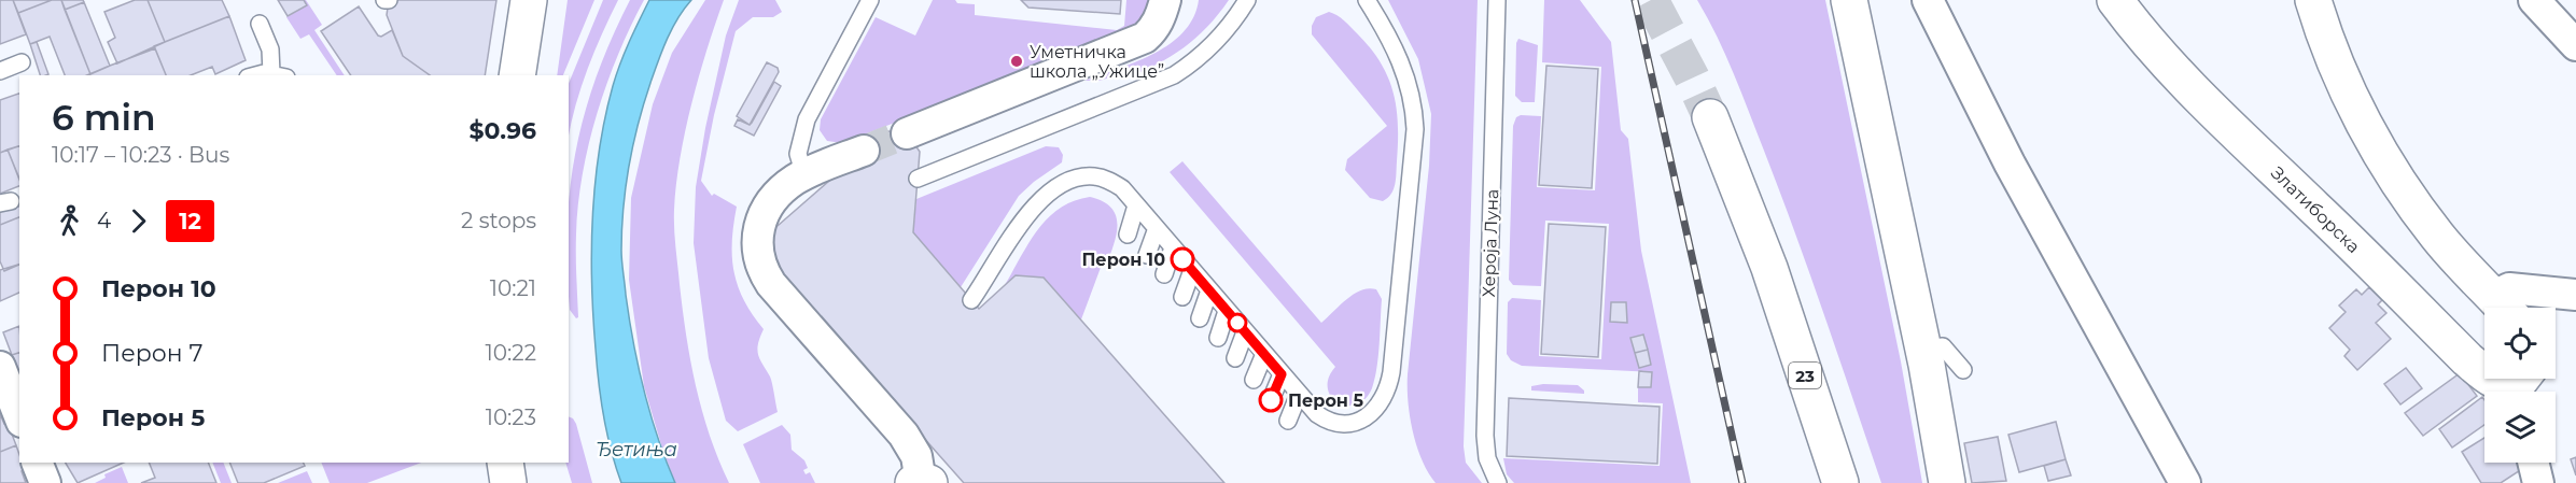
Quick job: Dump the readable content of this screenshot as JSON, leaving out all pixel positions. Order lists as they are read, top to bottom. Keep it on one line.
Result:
{"streets":{"street":["Златиборска","23"],"lane":["Хероја Луна"]},"water":["Ђетиња"],"places":["Уметничка школа „Ужице”","Перон 10","Перон 5"],"lines":["bus line 12"],"page":{"heading":["6 min","10:17 – 10:23 · Bus","$0.96"],"legs":["4","12","2 stops"],"list":[{"name":"Перон 10","value":"10:21"},{"name":"Перон 7","value":"10:22"},{"name":"Перон 5","value":"10:23"}]}}
